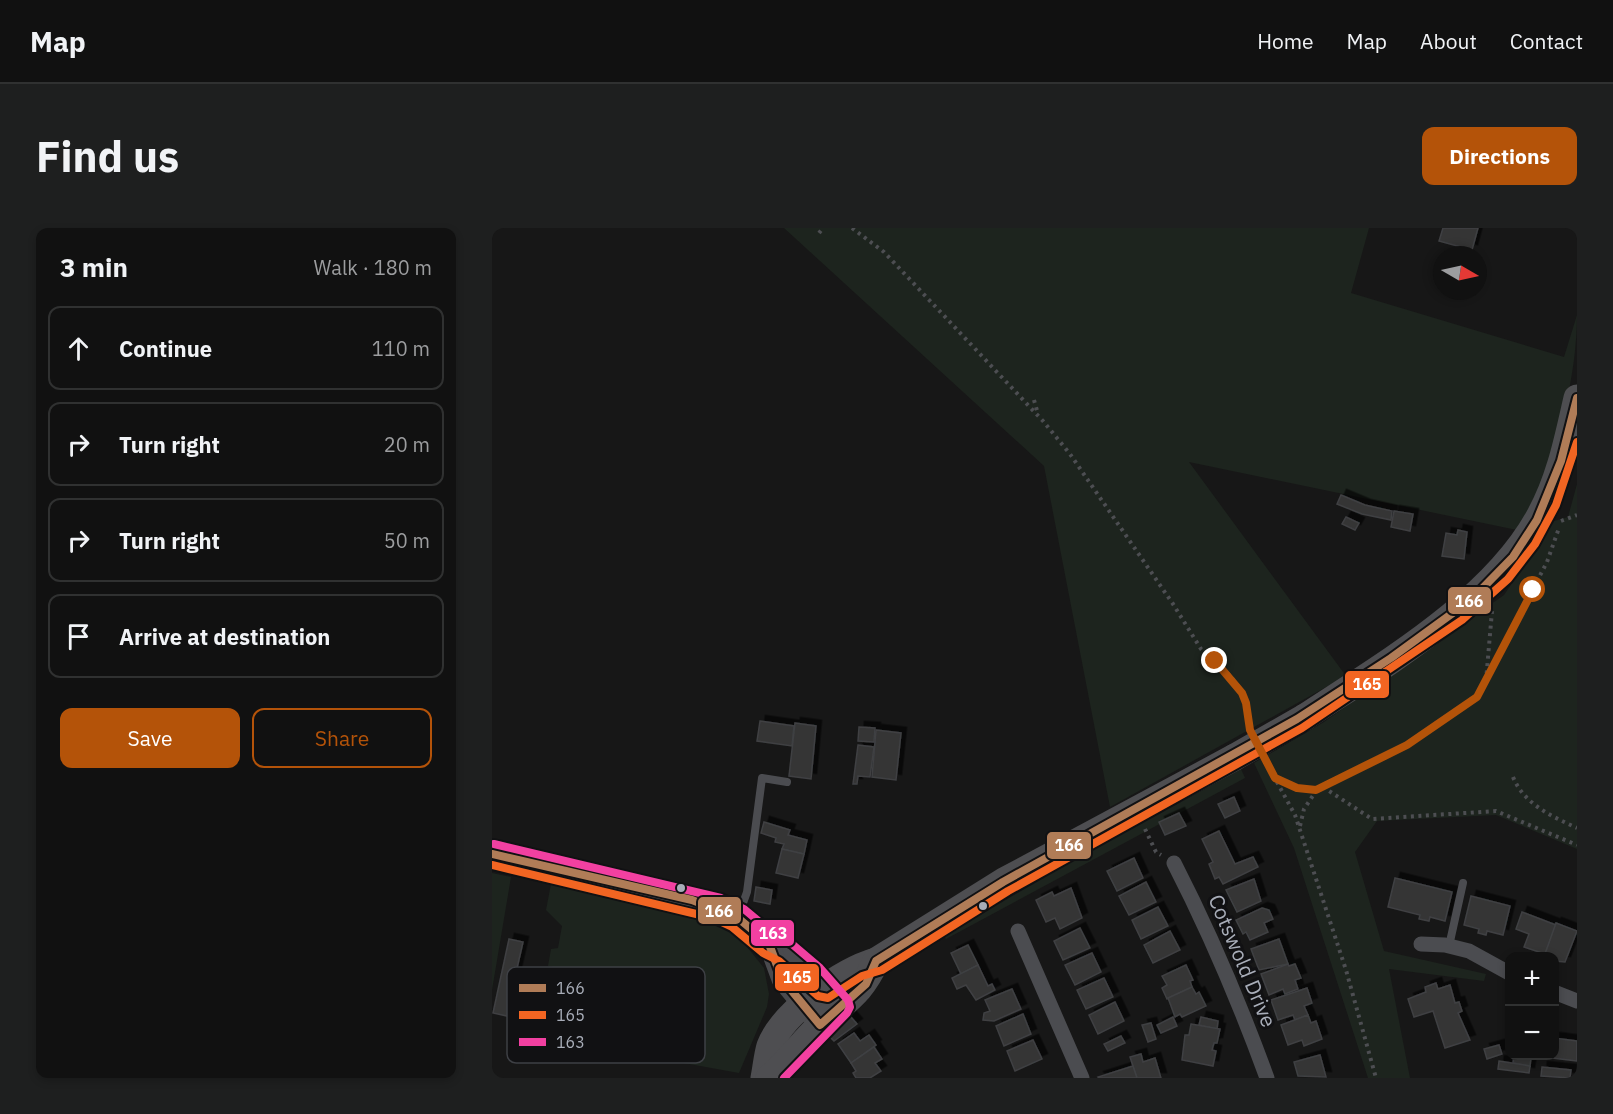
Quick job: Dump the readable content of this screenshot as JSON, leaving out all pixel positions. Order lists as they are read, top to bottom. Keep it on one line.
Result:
{"streets":{"street":["Cotswold Drive"]},"lines":["transit line 166","transit line 165","transit line 163"],"legend":["166","165","163"],"north":"right","page":{"header":"Map","nav":["Home","Map","About","Contact"],"buttons":["Directions",["Save","Share"]],"title":"Find us","heading":["3 min","Walk · 180 m"],"list":[["Continue","110 m"],["Turn right","20 m"],["Turn right","50 m"],"Arrive at destination"],"map_buttons":["+","−"]}}
